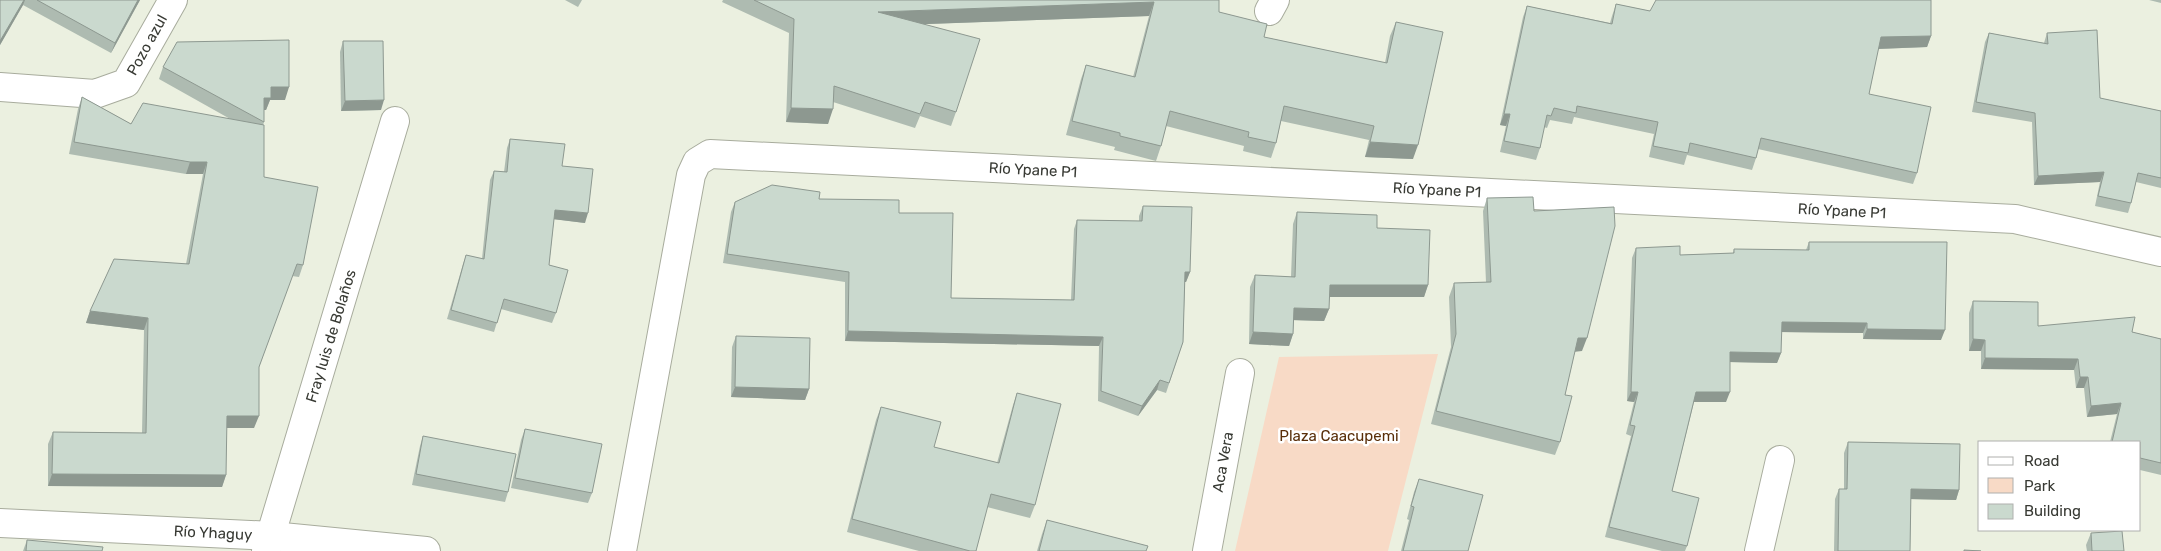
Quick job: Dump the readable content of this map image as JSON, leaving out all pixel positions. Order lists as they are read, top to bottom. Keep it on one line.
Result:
{"streets":{"street":["Pozo azul","Río Ypane P1","Fray luis de Bolaños","Aca Vera","Río Yhaguy"]},"crossings":[["Fray luis de Bolaños","Río Yhaguy"]],"parks":["Plaza Caacupemi"],"legend":["Road","Park","Building"]}
